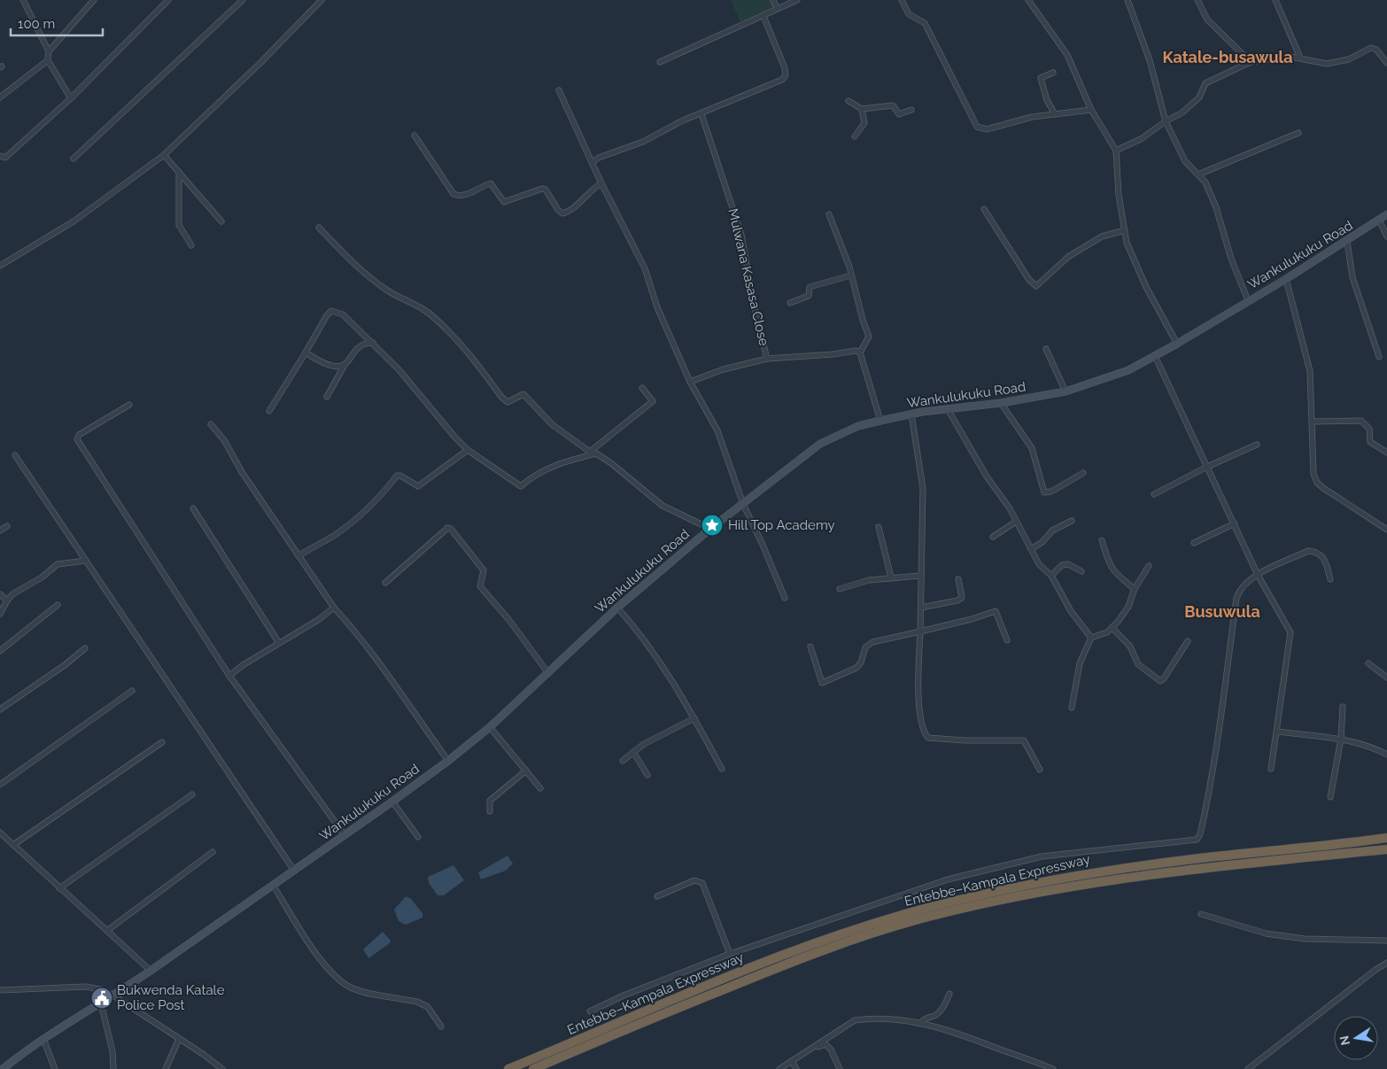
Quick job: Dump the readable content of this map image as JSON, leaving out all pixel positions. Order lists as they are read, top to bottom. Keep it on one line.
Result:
{"streets":{"highway":["Entebbe–Kampala Expressway"],"main road":["Wankulukuku Road"],"street":["Mulwana Kasasa Close"]},"districts":["Katale-busawula","Busuwula"],"places":{"place":["Hill Top Academy"],"public building":["Bukwenda Katale Police Post"]},"scale_bar":"100 m","north":"left"}
